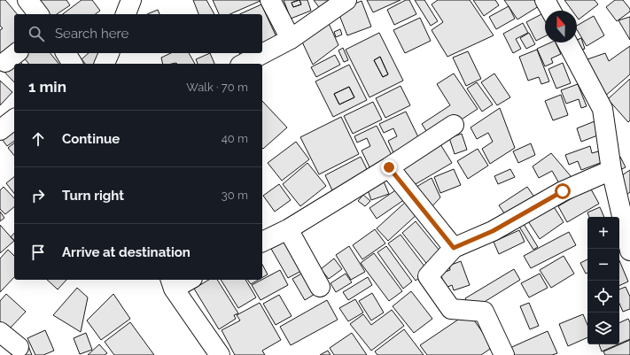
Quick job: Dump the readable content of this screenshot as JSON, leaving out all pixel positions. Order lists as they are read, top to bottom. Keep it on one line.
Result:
{"north":"top","page":{"search":"Search here","heading":["1 min","Walk · 70 m"],"list":[["Continue","40 m"],["Turn right","30 m"],"Arrive at destination"],"map_buttons":["+","−"]}}
